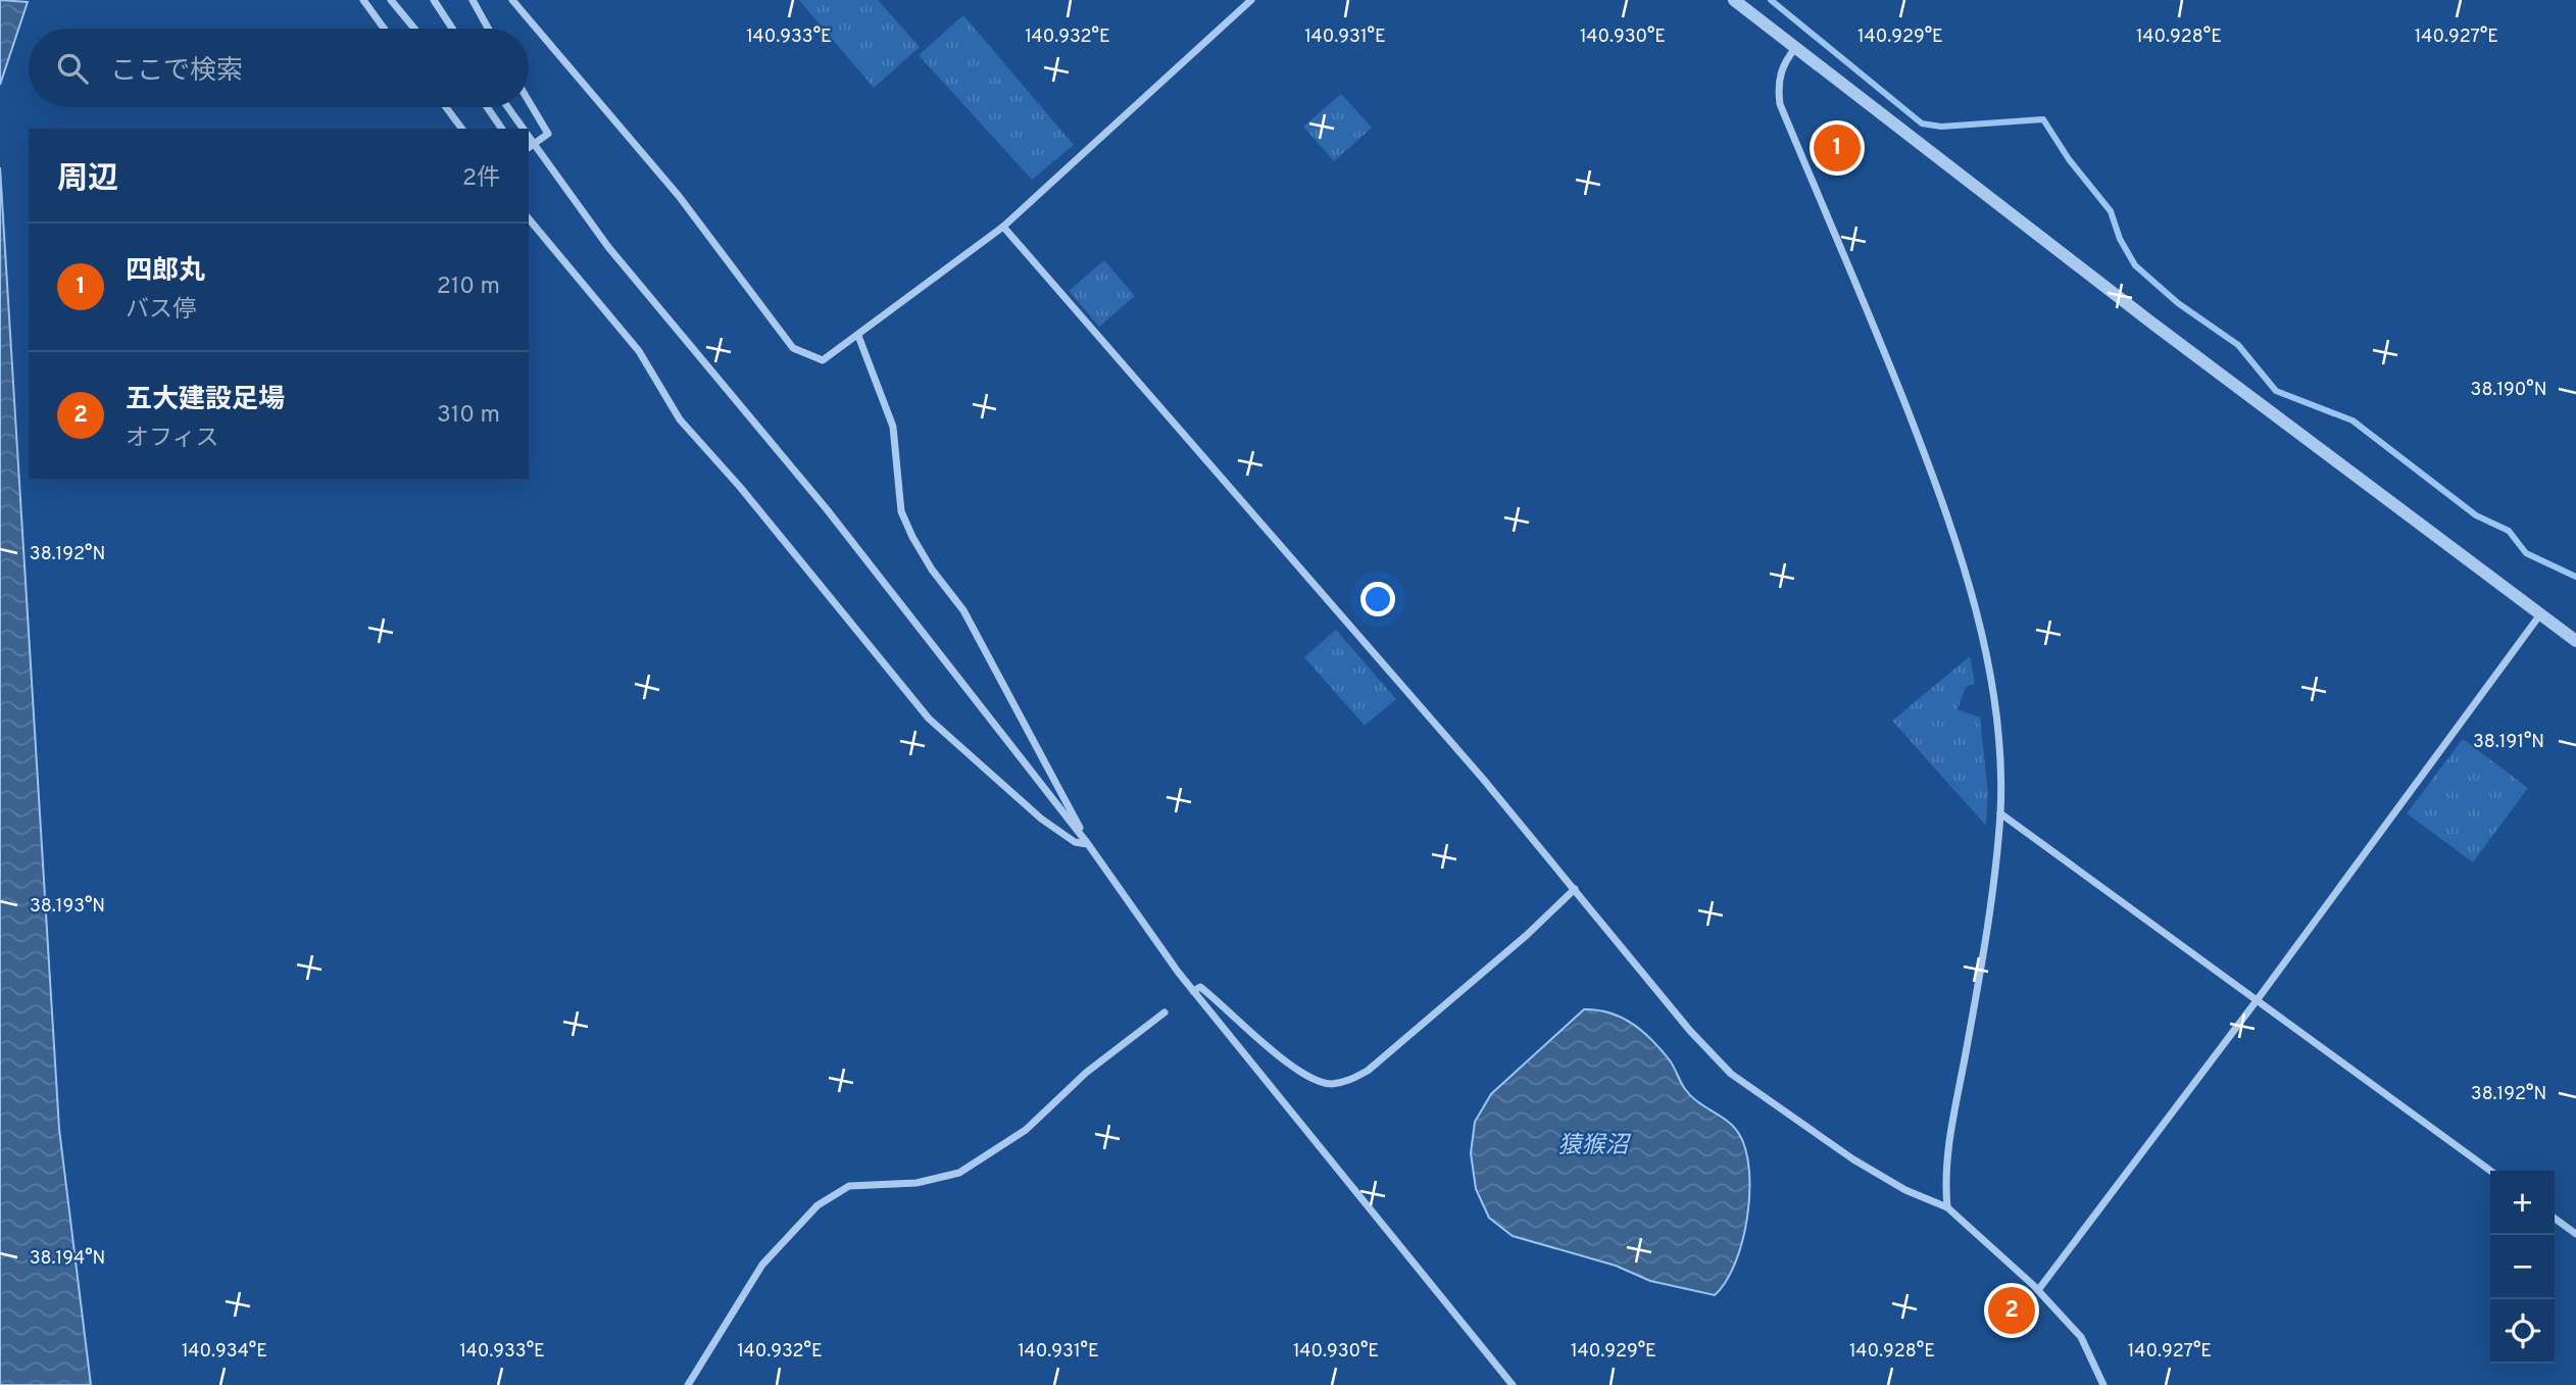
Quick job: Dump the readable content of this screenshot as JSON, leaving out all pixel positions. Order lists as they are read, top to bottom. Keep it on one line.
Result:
{"water":["猿猴沼"],"page":{"search":"ここで検索","pins":["1","2"],"heading":["周辺","2件"],"list":[{"mark":"1","name":"四郎丸","note":"バス停","value":"210 m"},{"mark":"2","name":"五大建設足場","note":"オフィス","value":"310 m"}],"map_buttons":["+","−"]},"coordinates":["140.933°E","140.932°E","140.931°E","140.930°E","140.929°E","140.928°E","140.927°E","38.190°N","38.192°N","38.191°N","38.193°N","38.194°N","140.934°E"]}
